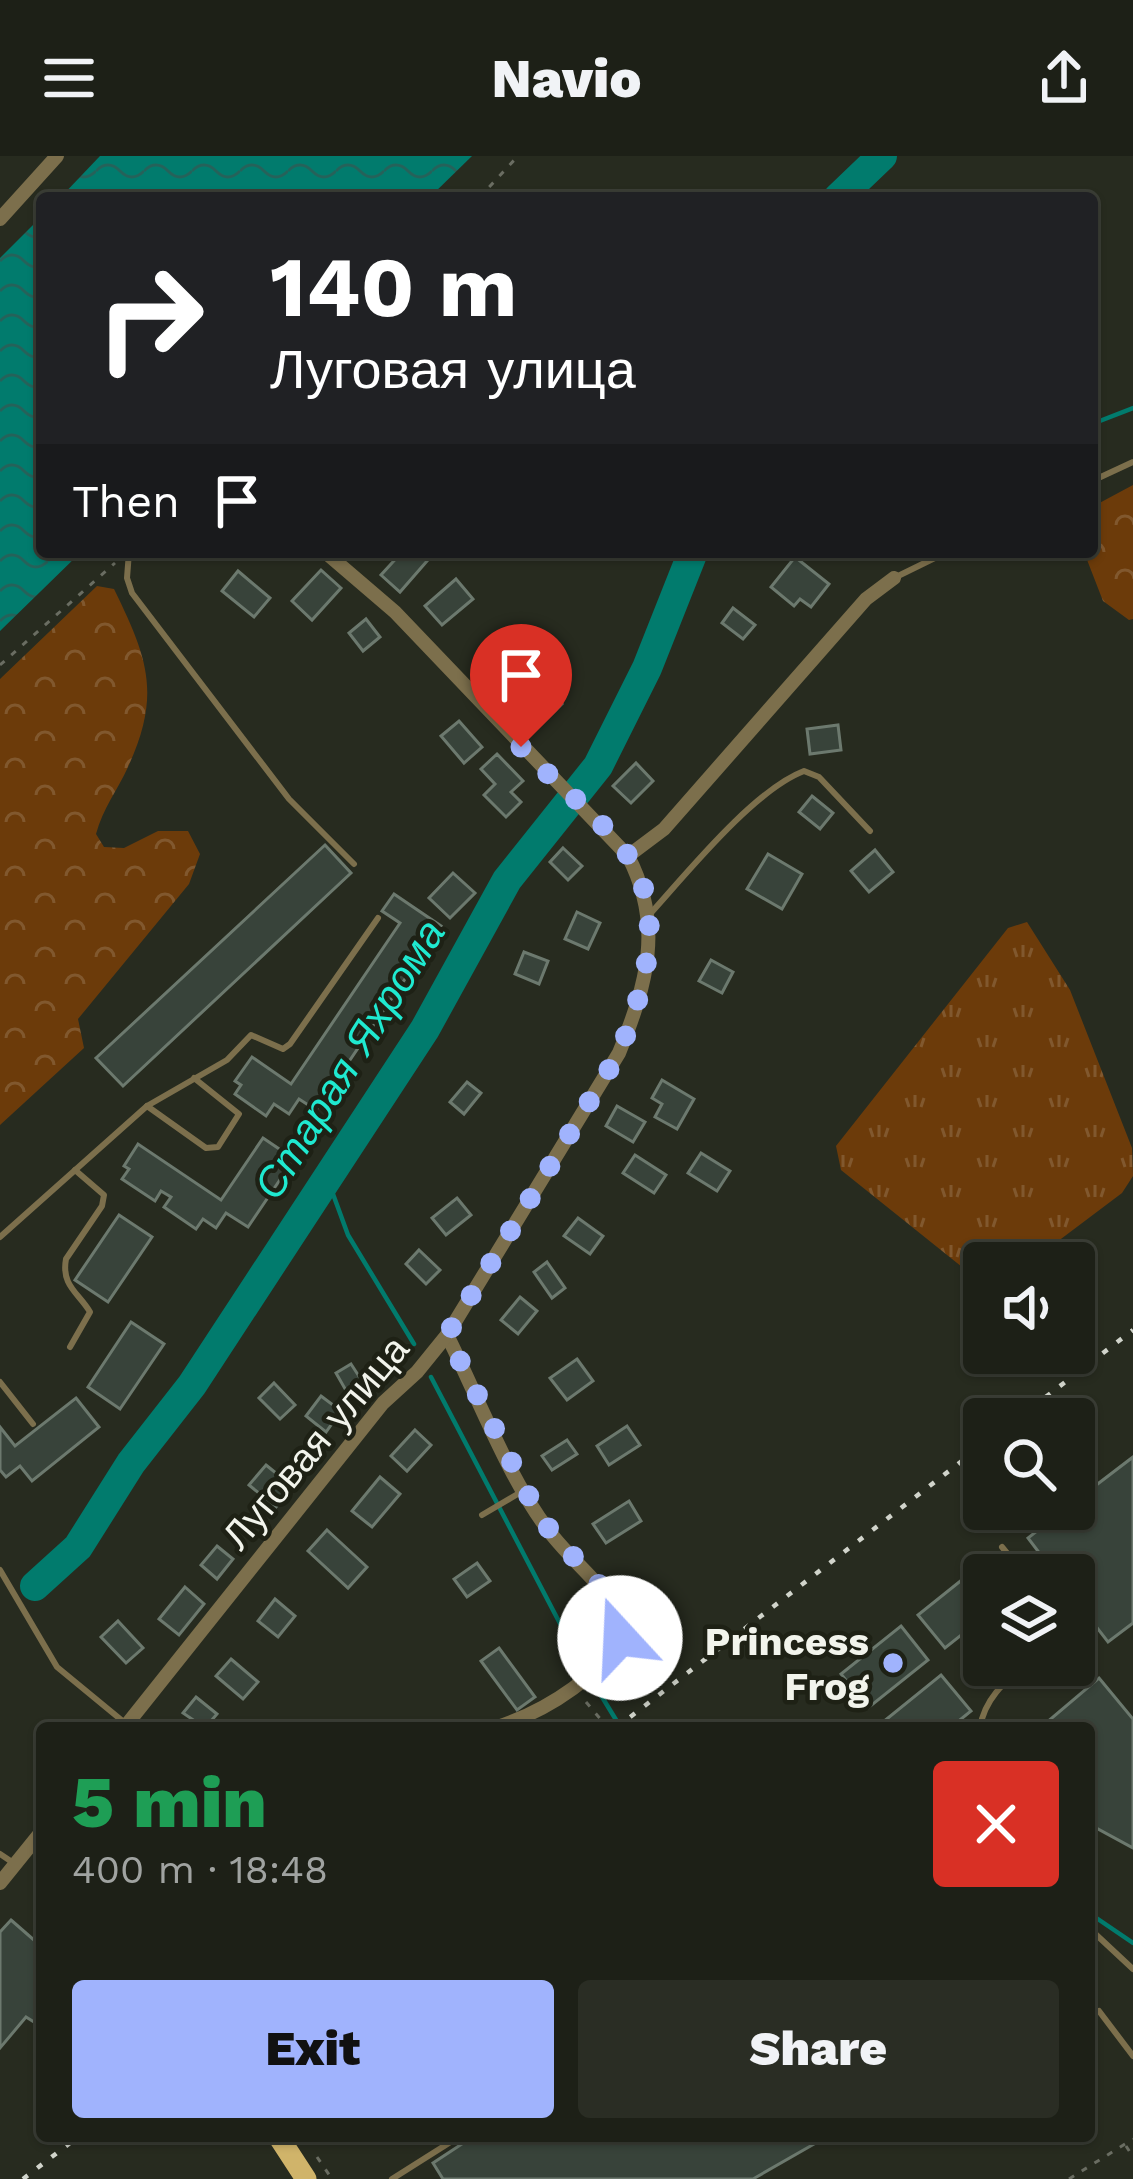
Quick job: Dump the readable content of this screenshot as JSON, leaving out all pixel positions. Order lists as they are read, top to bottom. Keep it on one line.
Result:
{"streets":{"street":["Луговая улица"]},"water":["Старая Яхрома"],"places":["Princess Frog"],"page":{"header":"Navio","turn":["140 m","Луговая улица"],"then":"Then","heading":["5 min","400 m · 18:48"],"buttons":["Exit","Share"]}}
